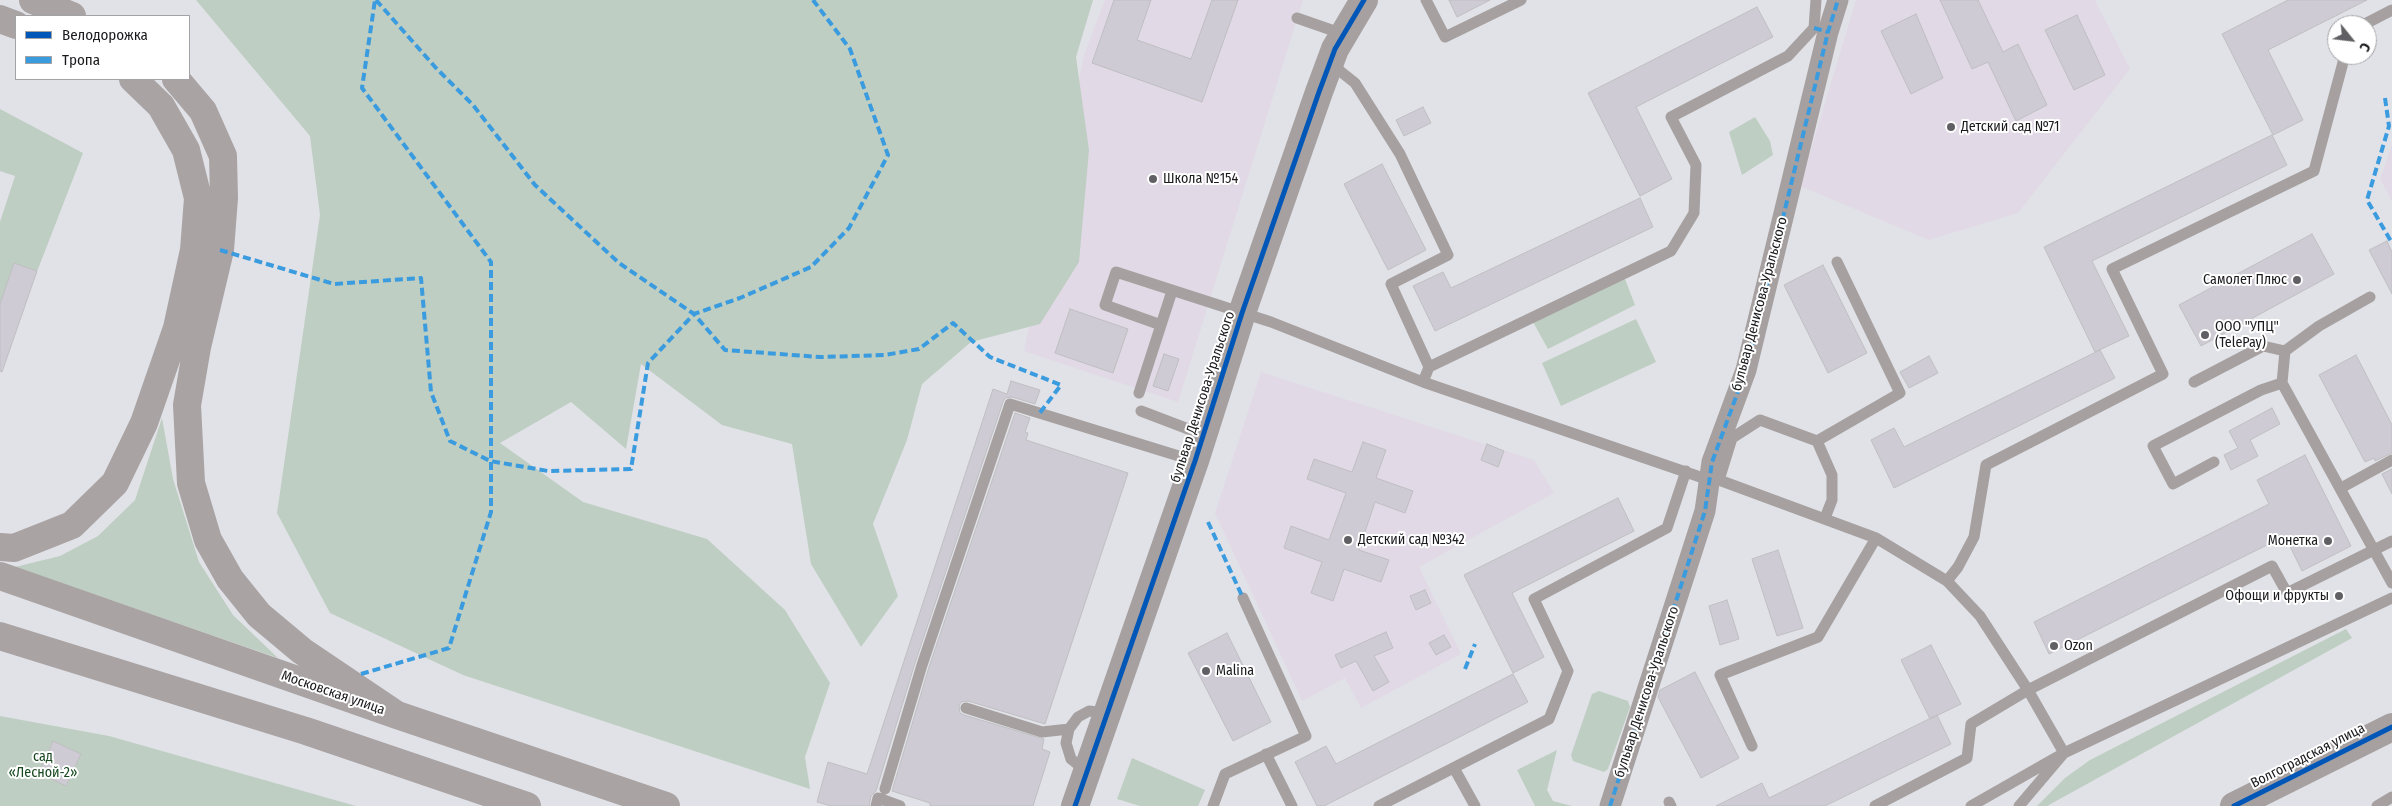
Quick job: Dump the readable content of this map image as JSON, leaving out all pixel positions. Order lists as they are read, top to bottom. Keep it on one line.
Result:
{"streets":{"main road":["Московская улица"],"street":["бульвар Денисова-Уральского","Волгоградская улица"]},"parks":["сад «Лесной-2»"],"places":["Детский сад №71","Школа №154","Самолет Плюс","ООО \"УПЦ\" (TelePay)","Детский сад №342","Монетка","Офощи и фрукты","Ozon","Malina"],"legend":["Велодорожка","Тропа"],"north":"bottom right"}
